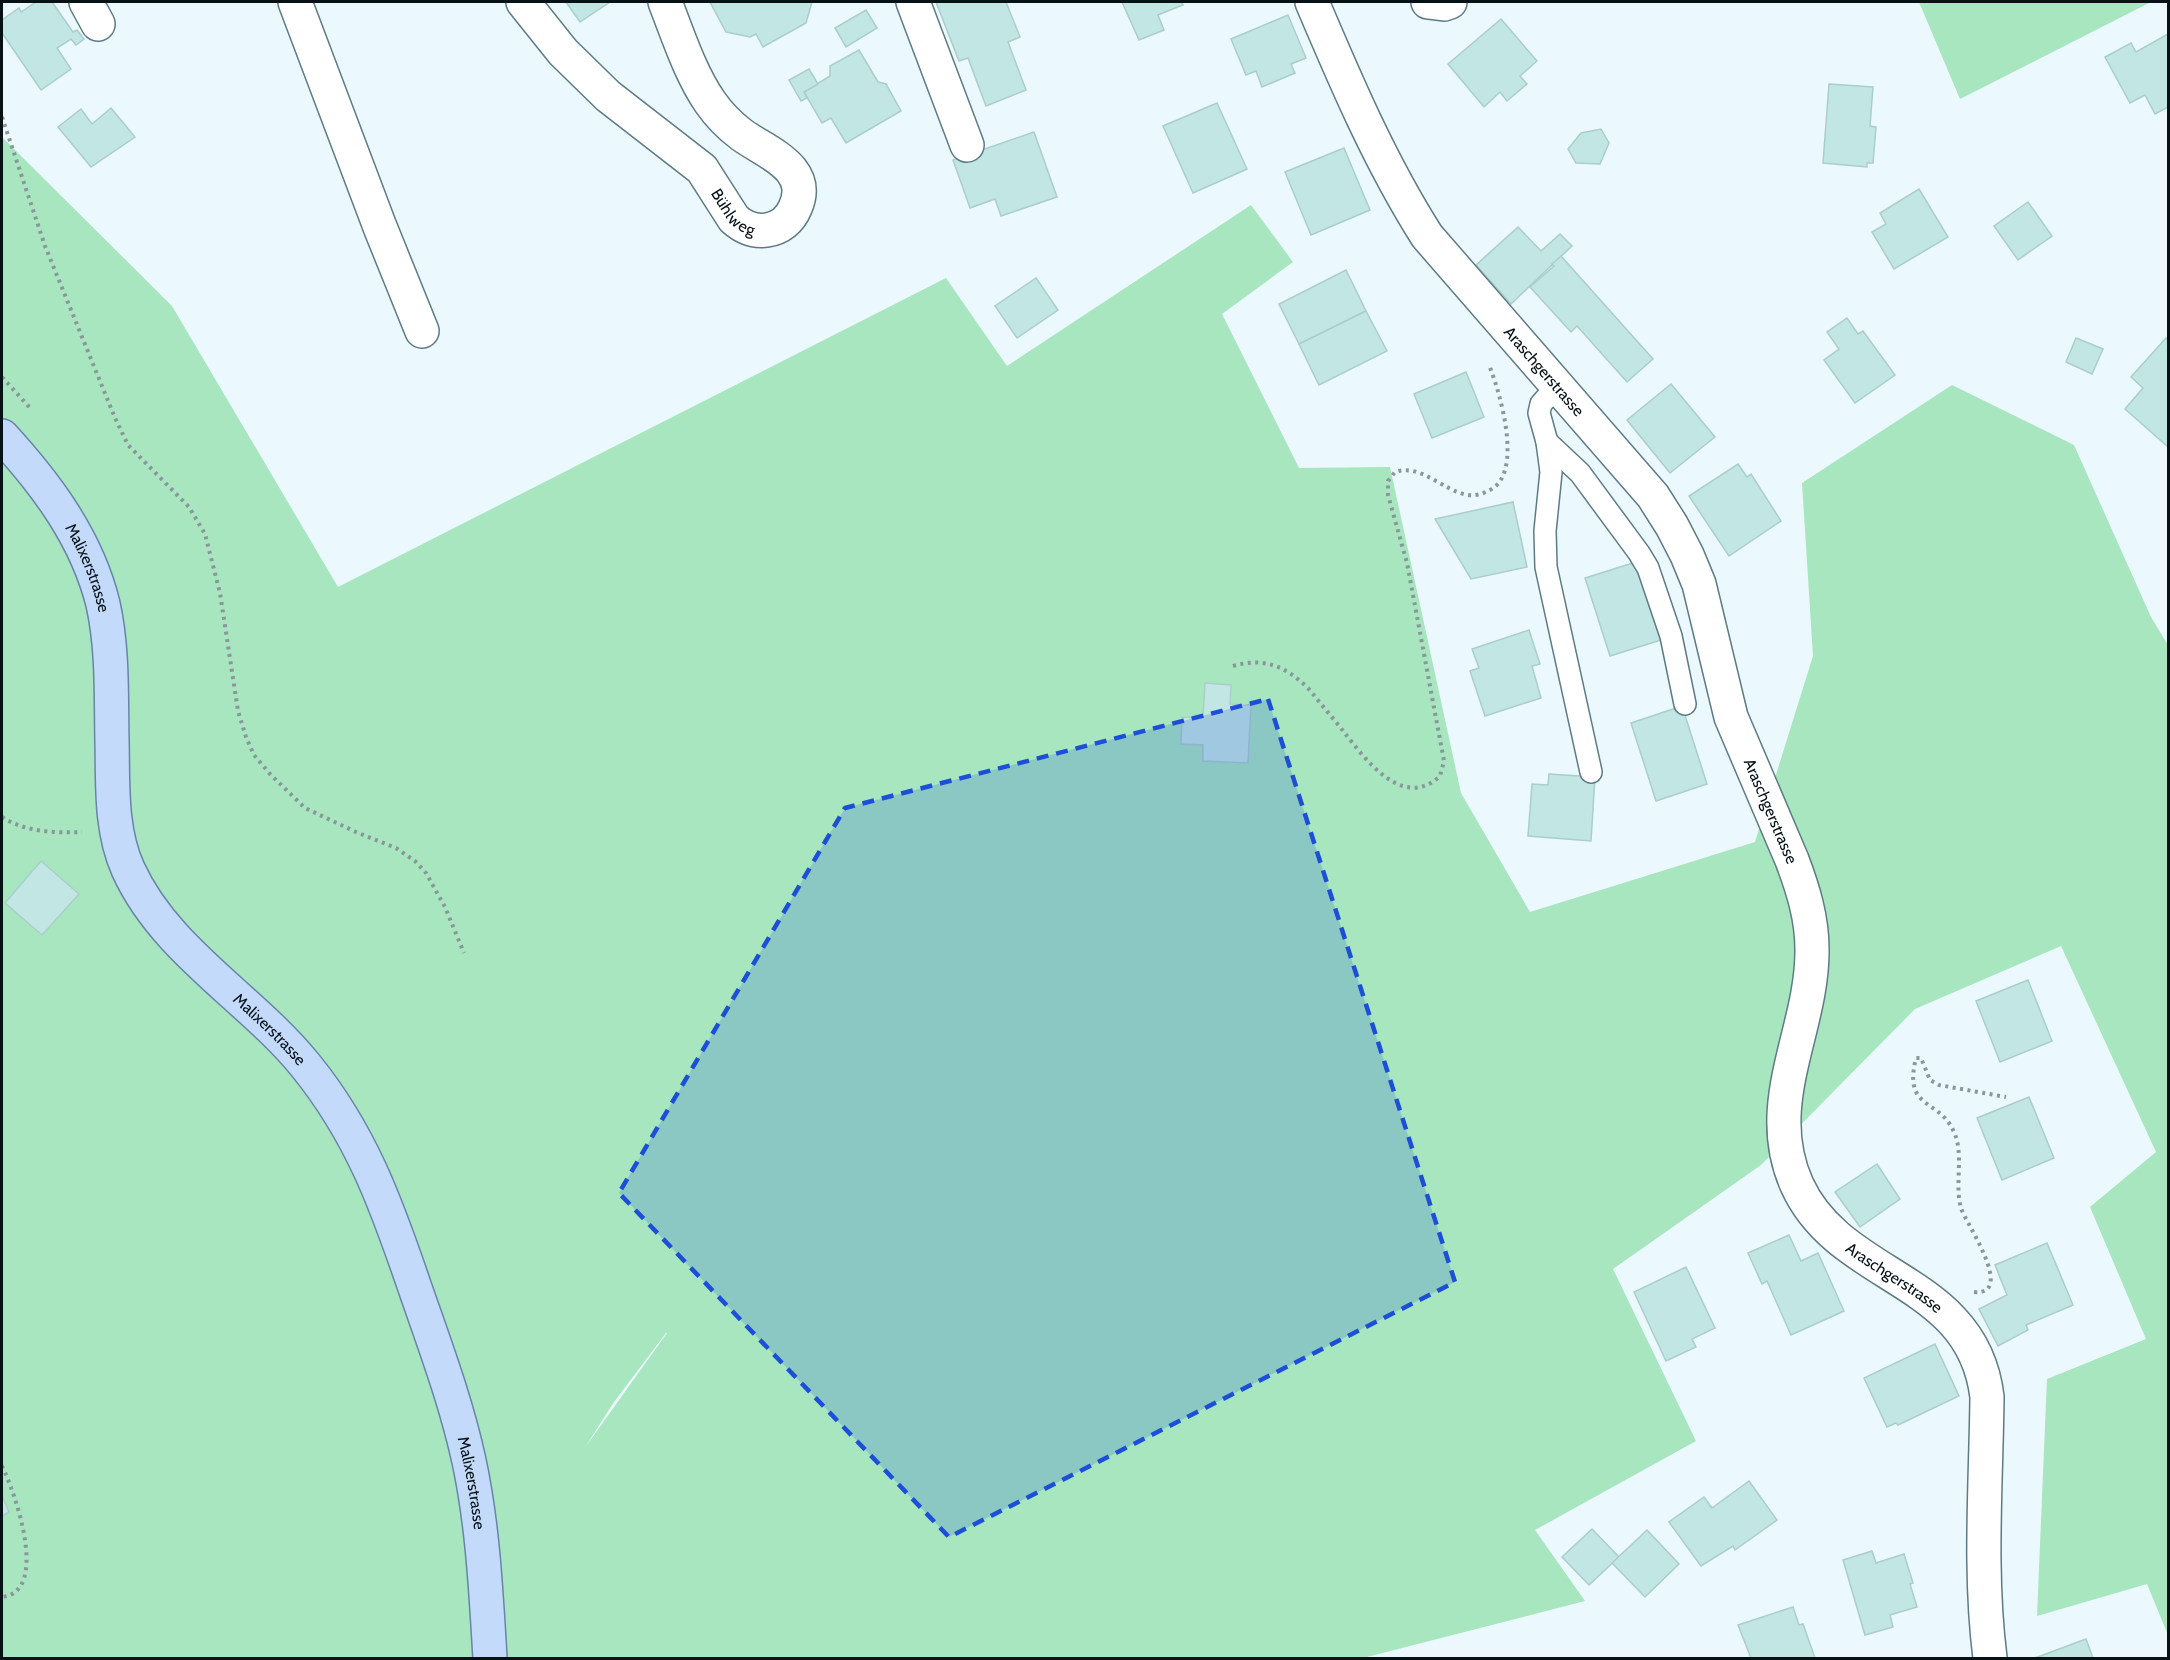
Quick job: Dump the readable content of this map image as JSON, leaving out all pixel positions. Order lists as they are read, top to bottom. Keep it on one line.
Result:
{"streets":{"main road":["Malixerstrasse"],"street":["Bühlweg","Araschgerstrasse"]}}
